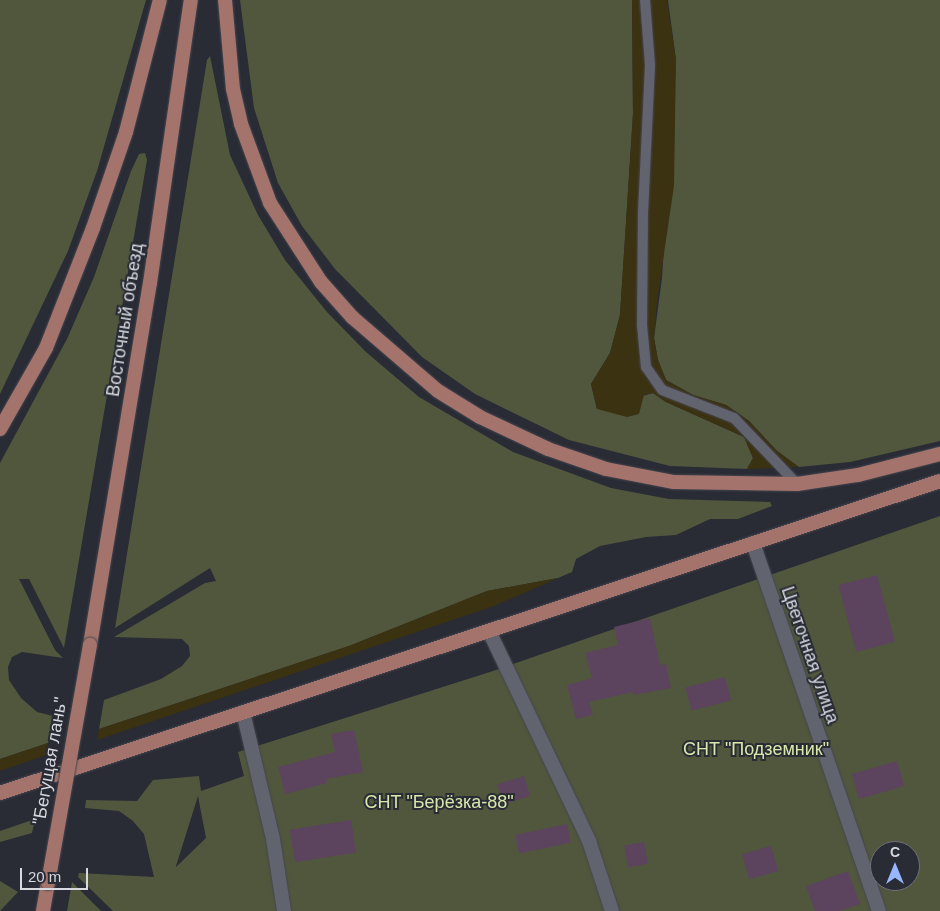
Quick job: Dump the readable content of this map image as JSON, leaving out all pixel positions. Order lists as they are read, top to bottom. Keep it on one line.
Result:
{"streets":{"main road":["Восточный объезд","\"Бегущая лань\""],"street":["Цветочная улица"]},"crossings":[["Восточный объезд","\"Бегущая лань\""]],"parks":["СНТ \"Подземник\"","СНТ \"Берёзка-88\""],"scale_bar":"20 m","north":"top"}
